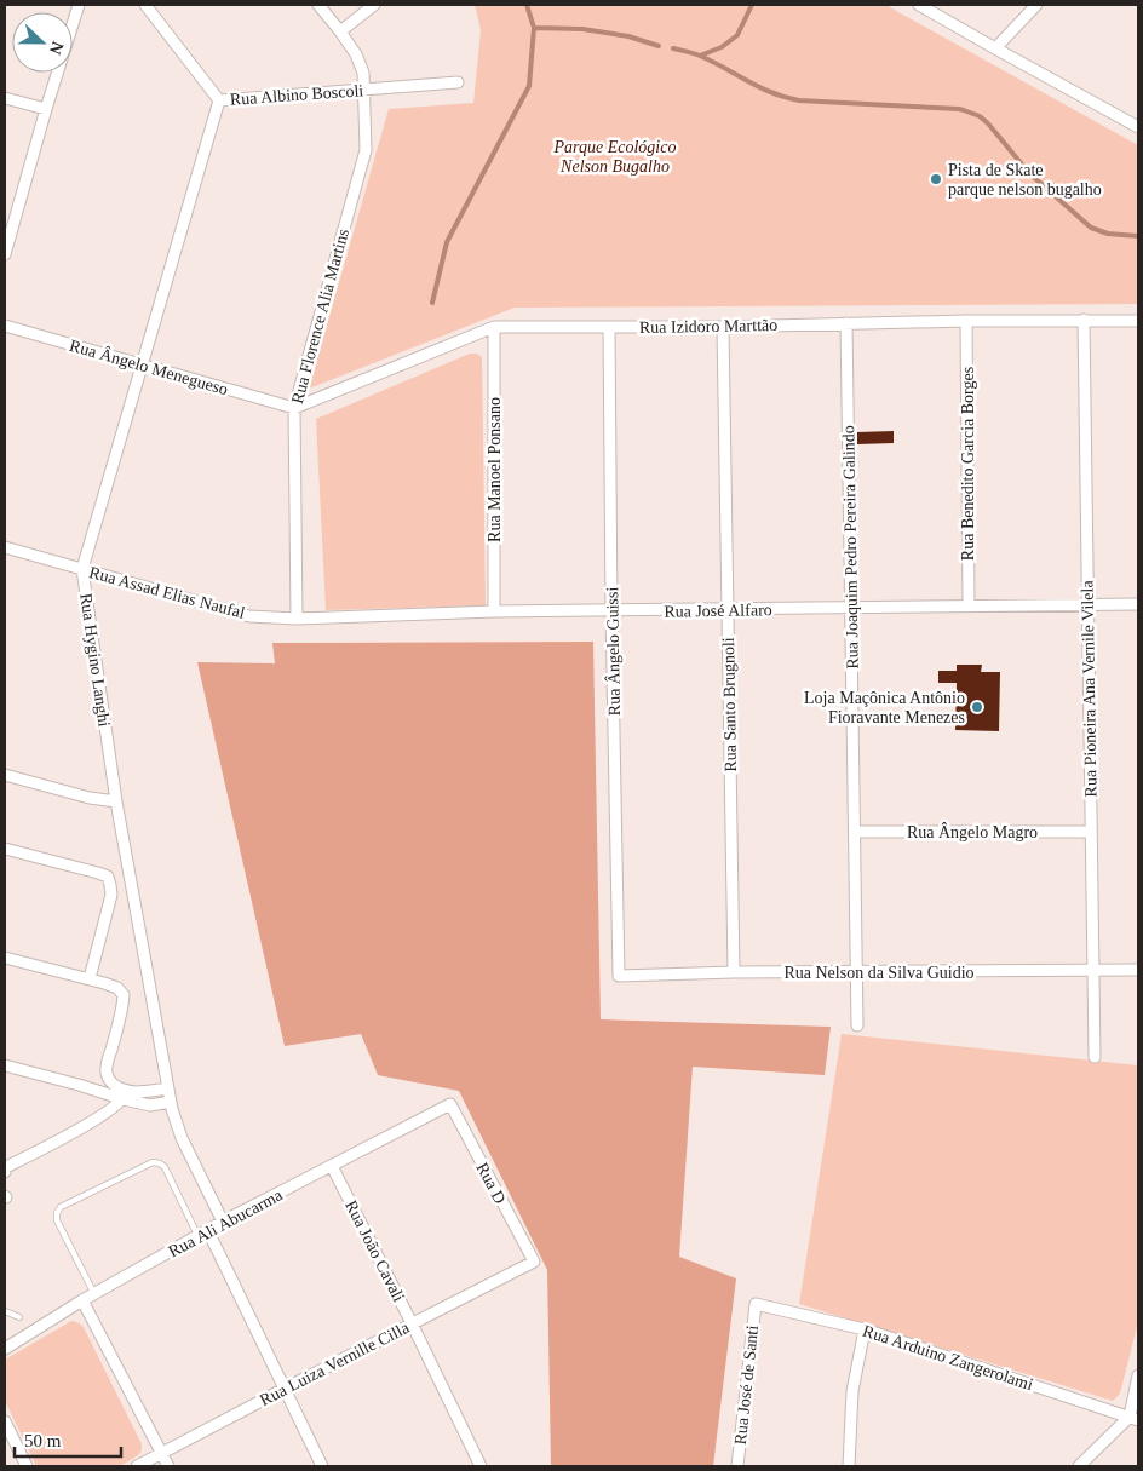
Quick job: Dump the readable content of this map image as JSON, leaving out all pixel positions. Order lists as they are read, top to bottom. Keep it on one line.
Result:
{"streets":{"street":["Rua Albino Boscoli","Rua Florence Alia Martins","Rua Izidoro Marttão","Rua Ângelo Menegueso","Rua Benedito Garcia Borges","Rua Manoel Ponsano","Rua Joaquim Pedro Pereira Galindo","Rua Assad Elias Naufal","Rua José Alfaro","Rua Ângelo Guissi","Rua Hygino Langhi","Rua Pioneira Ana Vernile Vilela","Rua Santo Brugnoli","Rua Ângelo Magro","Rua Nelson da Silva Guidio","Rua D","Rua Ali Abucarma","Rua João Cavali","Rua Arduino Zangerolami","Rua Luiza Vernille Cilla","Rua José de Santi"]},"crossings":[["Rua Albino Boscoli","Rua Florence Alia Martins"],["Rua Albino Boscoli","Rua Hygino Langhi"],["Rua Florence Alia Martins","Rua Izidoro Marttão"],["Rua Florence Alia Martins","Rua Ângelo Menegueso"],["Rua Florence Alia Martins","Rua Assad Elias Naufal"],["Rua Florence Alia Martins","Rua José Alfaro"],["Rua Izidoro Marttão","Rua Ângelo Menegueso"],["Rua Izidoro Marttão","Rua Benedito Garcia Borges"],["Rua Izidoro Marttão","Rua Manoel Ponsano"],["Rua Izidoro Marttão","Rua Joaquim Pedro Pereira Galindo"],["Rua Izidoro Marttão","Rua Ângelo Guissi"],["Rua Izidoro Marttão","Rua Pioneira Ana Vernile Vilela"],["Rua Izidoro Marttão","Rua Santo Brugnoli"],["Rua Ângelo Menegueso","Rua Hygino Langhi"],["Rua Benedito Garcia Borges","Rua José Alfaro"],["Rua Manoel Ponsano","Rua José Alfaro"],["Rua Joaquim Pedro Pereira Galindo","Rua José Alfaro"],["Rua Joaquim Pedro Pereira Galindo","Rua Ângelo Magro"],["Rua Joaquim Pedro Pereira Galindo","Rua Nelson da Silva Guidio"],["Rua Assad Elias Naufal","Rua José Alfaro"],["Rua Assad Elias Naufal","Rua Hygino Langhi"],["Rua José Alfaro","Rua Ângelo Guissi"],["Rua José Alfaro","Rua Pioneira Ana Vernile Vilela"],["Rua José Alfaro","Rua Santo Brugnoli"],["Rua Ângelo Guissi","Rua Nelson da Silva Guidio"],["Rua Hygino Langhi","Rua Ali Abucarma"],["Rua Pioneira Ana Vernile Vilela","Rua Ângelo Magro"],["Rua Pioneira Ana Vernile Vilela","Rua Nelson da Silva Guidio"],["Rua Santo Brugnoli","Rua Nelson da Silva Guidio"],["Rua D","Rua Ali Abucarma"],["Rua D","Rua Luiza Vernille Cilla"],["Rua Ali Abucarma","Rua João Cavali"],["Rua João Cavali","Rua Luiza Vernille Cilla"],["Rua Arduino Zangerolami","Rua José de Santi"]],"parks":["Parque Ecológico Nelson Bugalho"],"places":["Pista de Skate parque nelson bugalho","Loja Maçônica Antônio Fioravante Menezes"],"scale_bar":"50 m","north":"right"}
